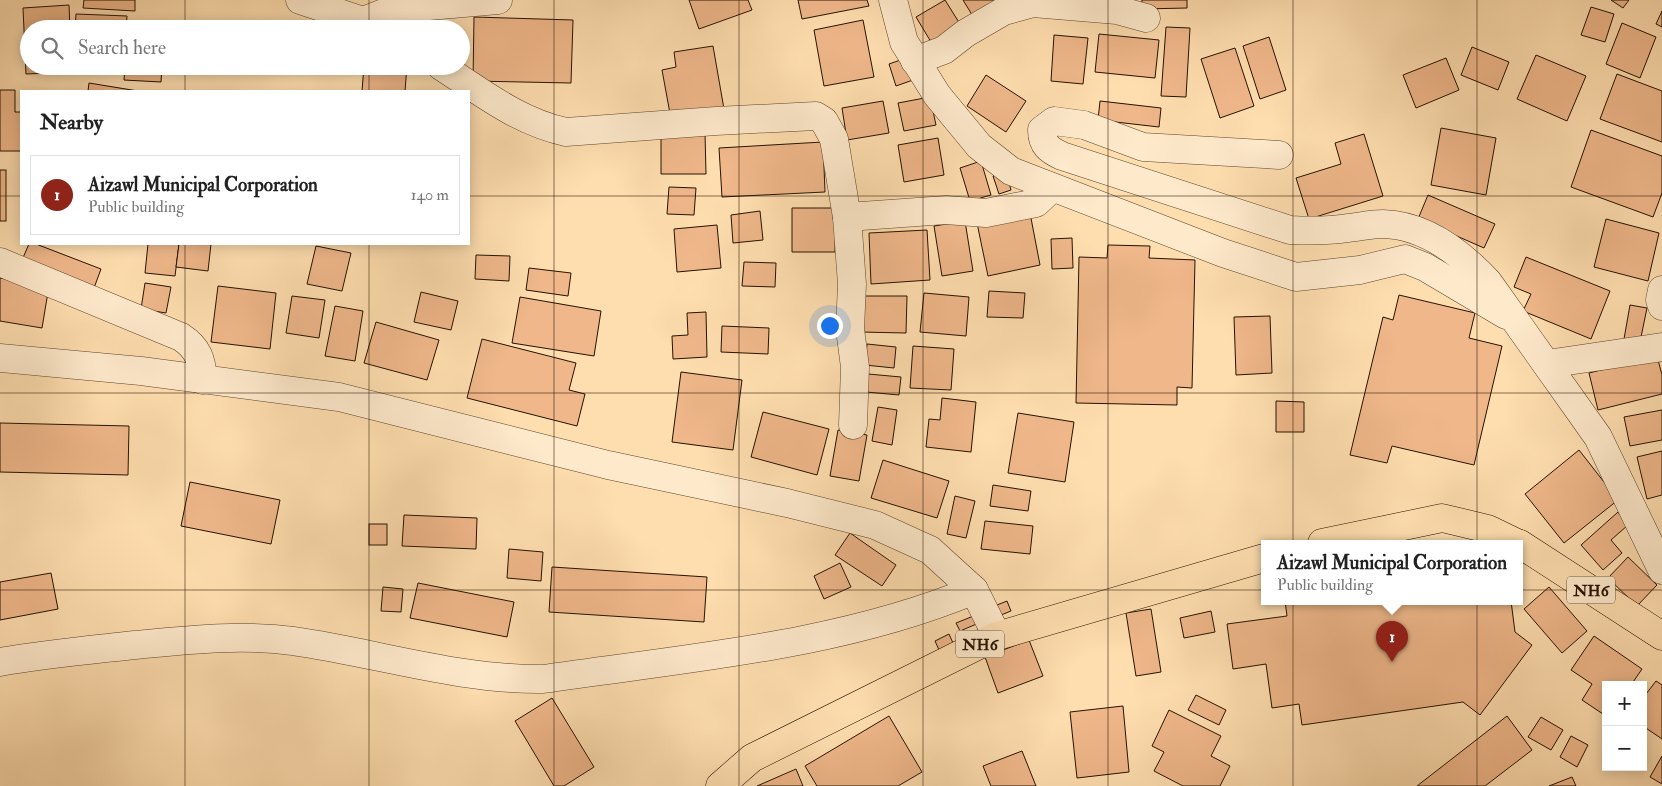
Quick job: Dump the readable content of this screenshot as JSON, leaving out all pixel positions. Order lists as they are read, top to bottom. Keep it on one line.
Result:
{"streets":{"highway":["NH6"]},"page":{"search":"Search here","heading":"Nearby","list":[{"mark":"1","name":"Aizawl Municipal Corporation","note":"Public building","value":"140 m"}],"popup":["Aizawl Municipal Corporation","Public building"],"pins":"1","map_buttons":["+","−"]}}
